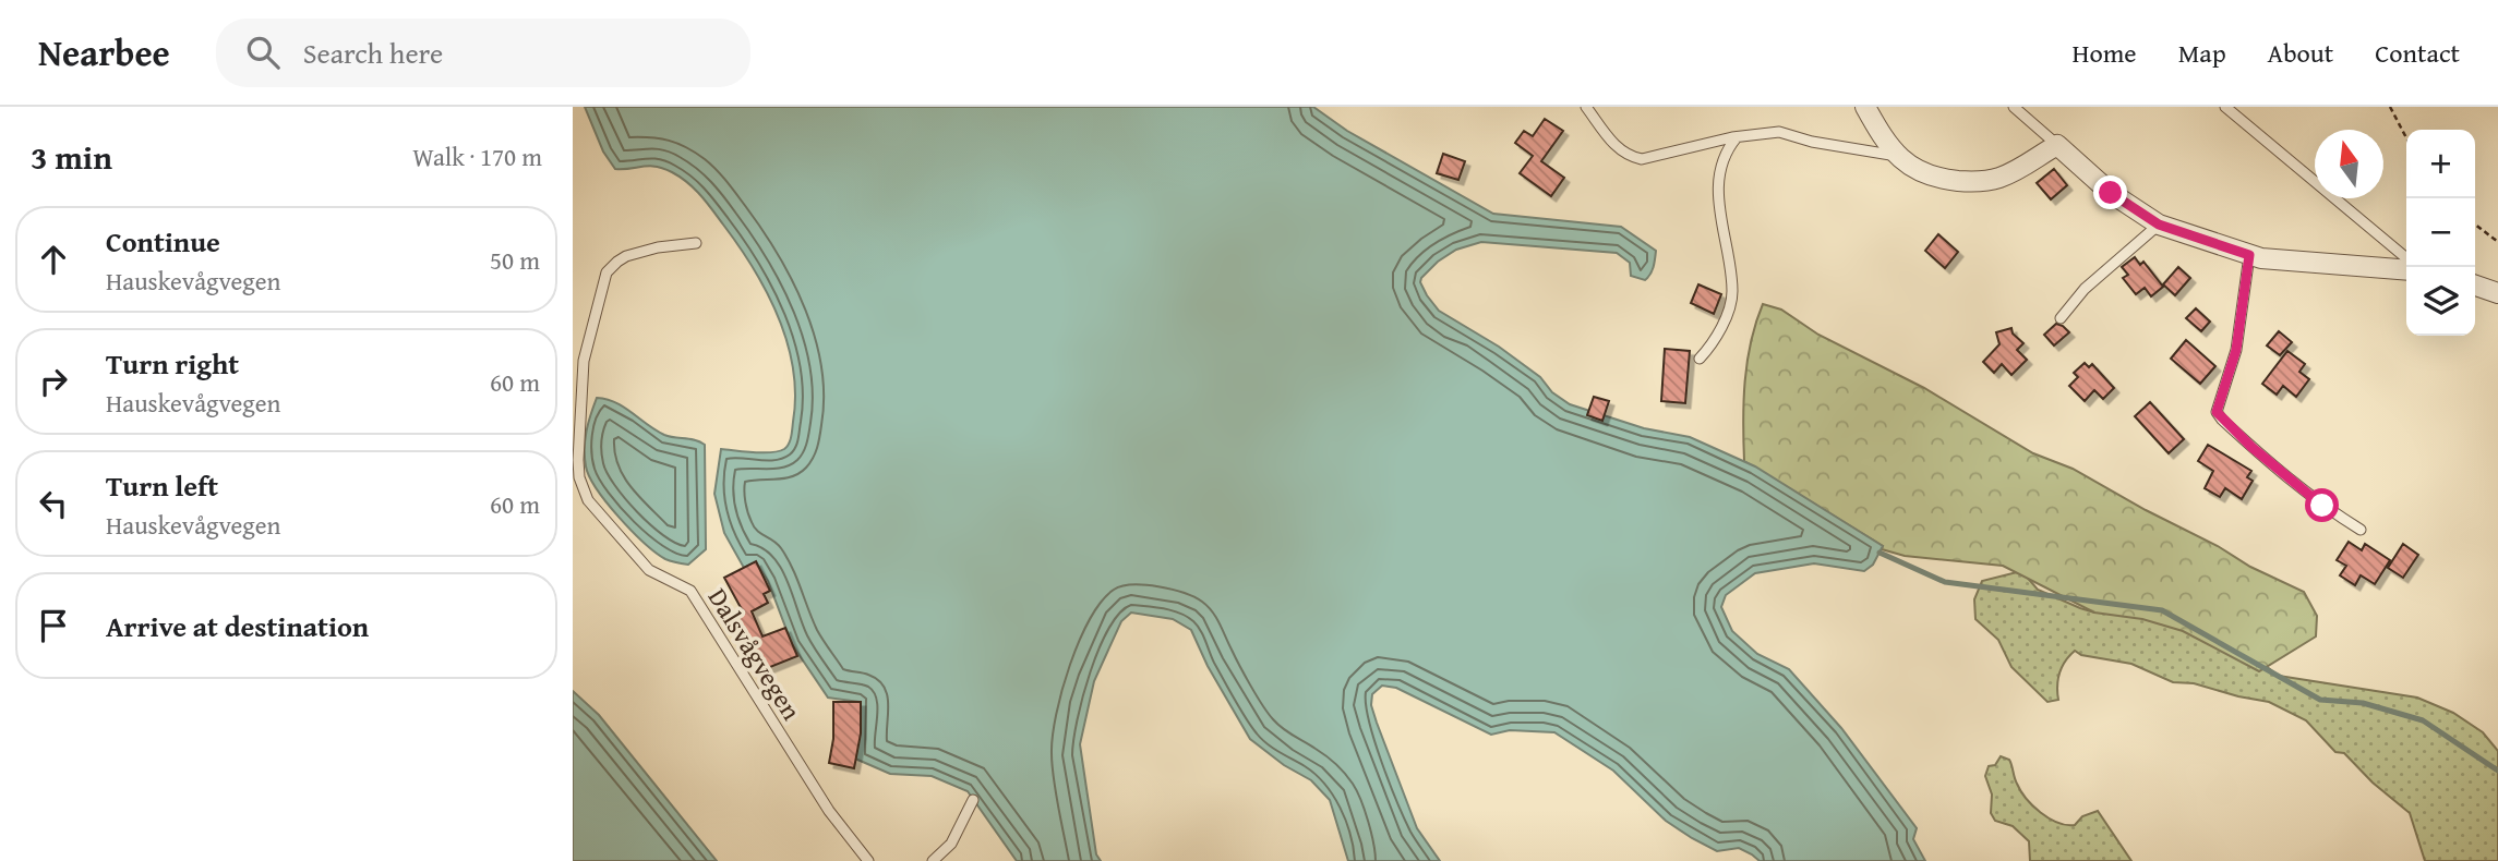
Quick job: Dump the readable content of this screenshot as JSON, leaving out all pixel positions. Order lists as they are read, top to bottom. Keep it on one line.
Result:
{"streets":{"lane":["Dalsvågvegen"]},"north":"top","page":{"header":"Nearbee","search":"Search here","nav":["Home","Map","About","Contact"],"heading":["3 min","Walk · 170 m"],"map_buttons":["+","−"],"list":[["Continue","Hauskevågvegen","50 m"],["Turn right","Hauskevågvegen","60 m"],["Turn left","Hauskevågvegen","60 m"],"Arrive at destination"]}}
